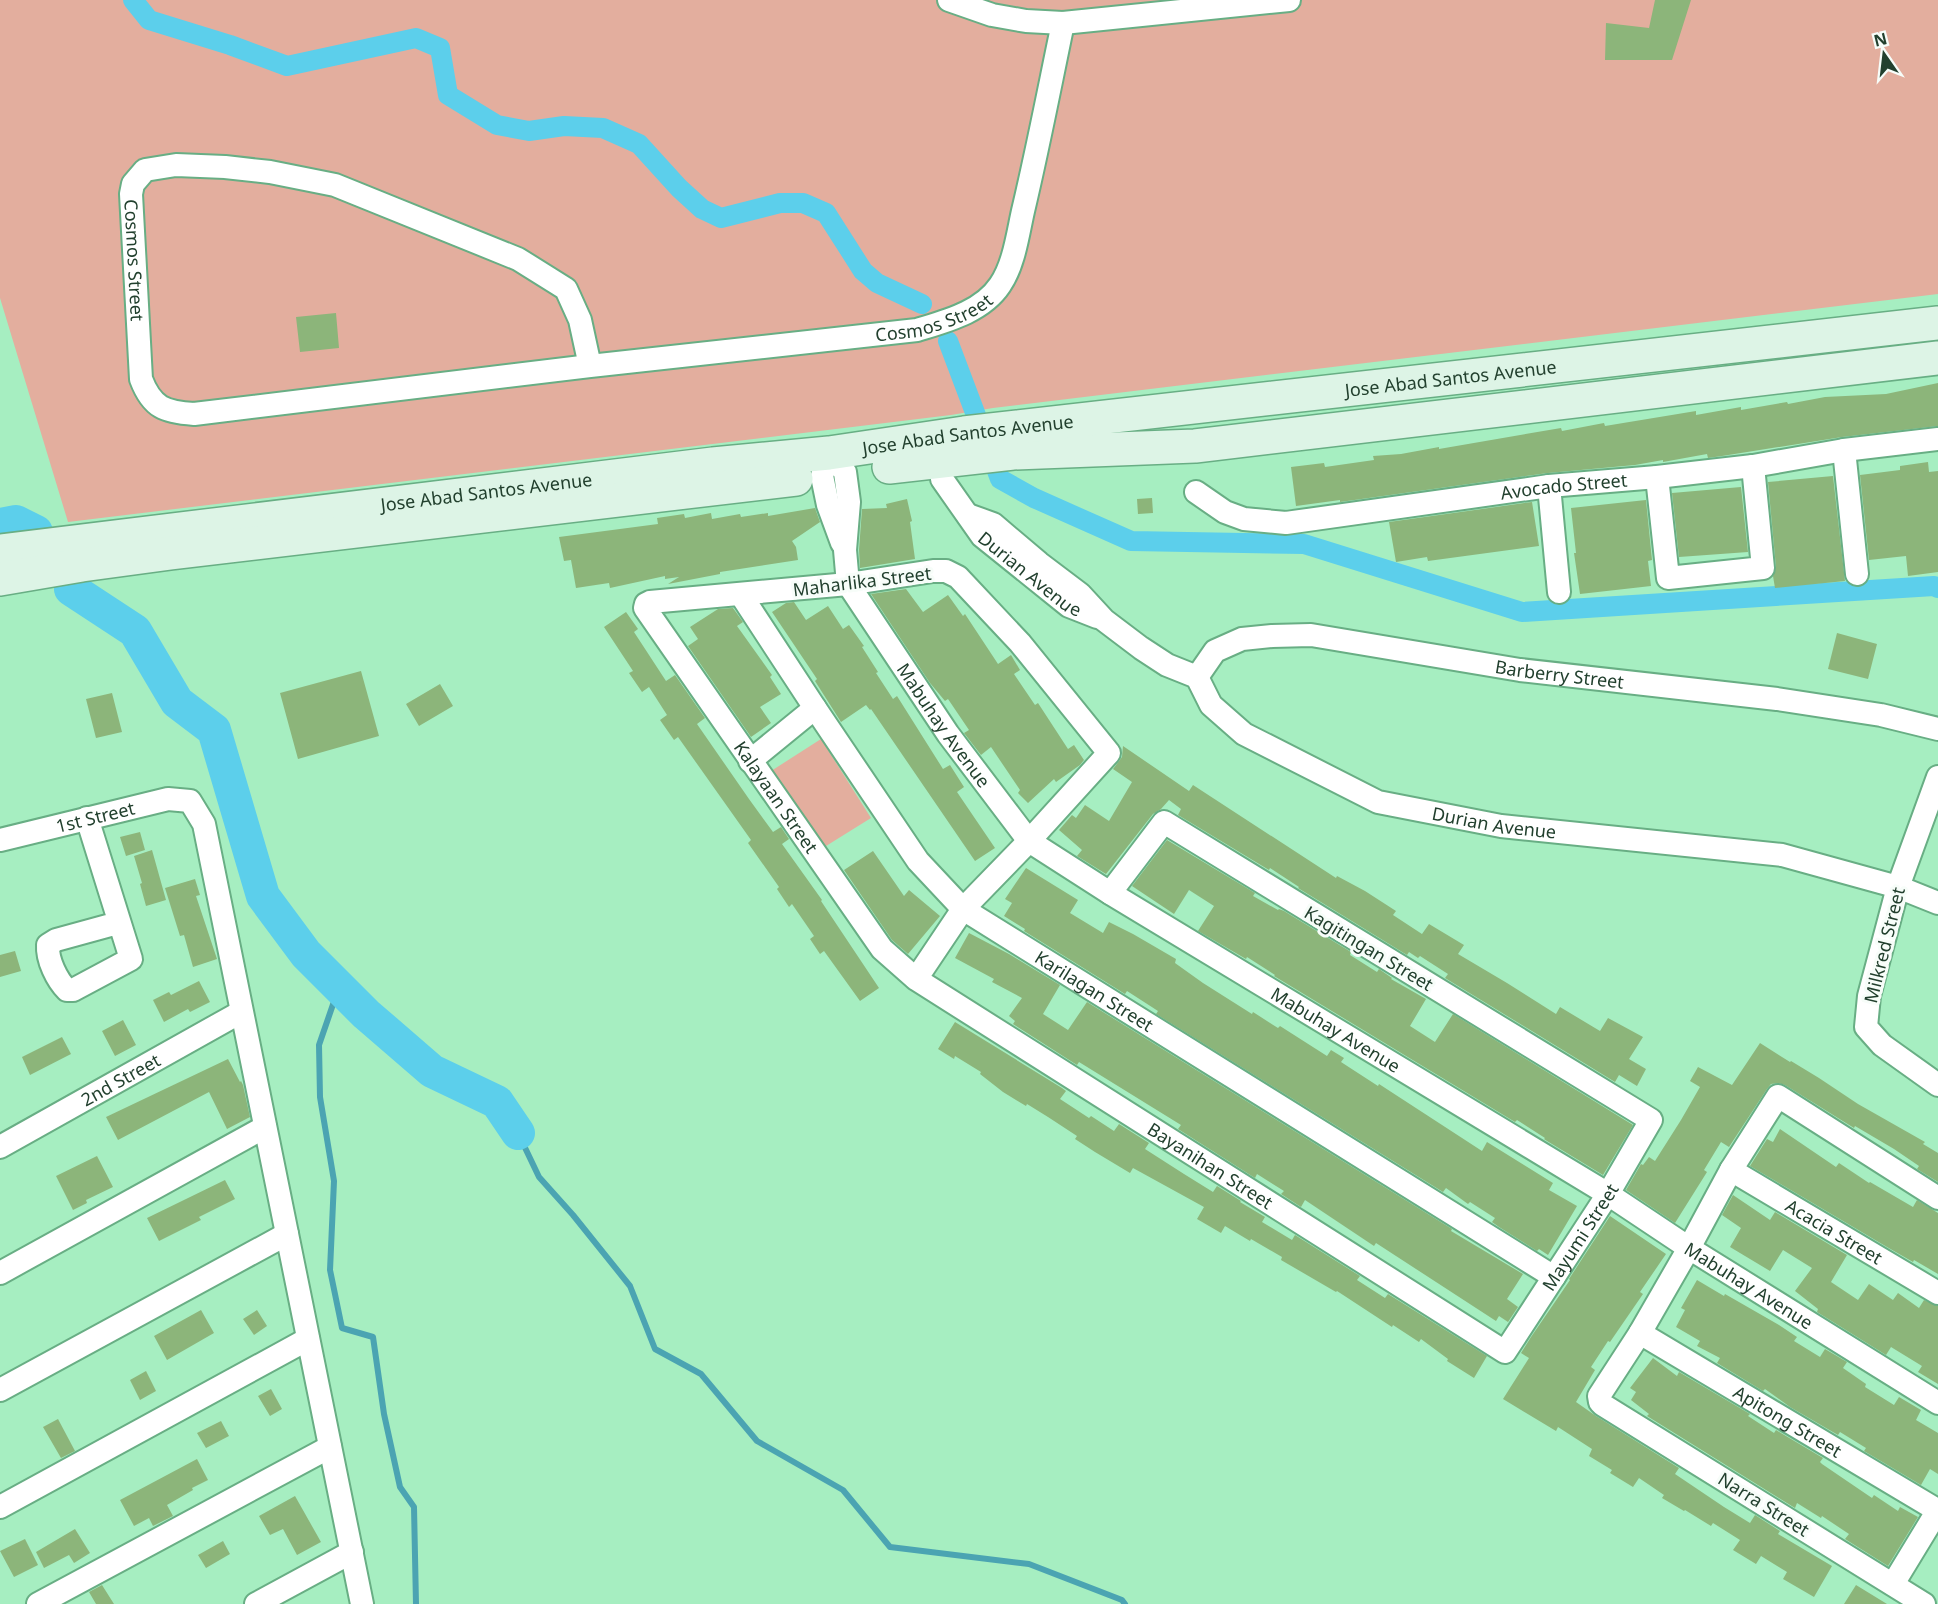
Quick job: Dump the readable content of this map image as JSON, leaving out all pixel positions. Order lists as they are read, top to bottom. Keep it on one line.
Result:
{"streets":{"main road":["Jose Abad Santos Avenue"],"street":["Cosmos Street","Avocado Street","Durian Avenue","Maharlika Street","Barberry Street","Mabuhay Avenue","Kalayaan Street","1st Street","Milkred Street","Kagitingan Street","Karilagan Street","2nd Street","Bayanihan Street","Acacia Street","Mayumi Street","Apitong Street","Narra Street"]},"crossings":[["Jose Abad Santos Avenue","Durian Avenue"],["Jose Abad Santos Avenue","Mabuhay Avenue"],["Durian Avenue","Barberry Street"],["Durian Avenue","Milkred Street"],["Maharlika Street","Mabuhay Avenue"],["Maharlika Street","Kalayaan Street"],["Maharlika Street","Karilagan Street"],["Mabuhay Avenue","Kagitingan Street"],["Mabuhay Avenue","Mayumi Street"],["Kalayaan Street","Bayanihan Street"],["1st Street","2nd Street"],["Kagitingan Street","Mayumi Street"],["Karilagan Street","Mayumi Street"],["Bayanihan Street","Mayumi Street"],["Apitong Street","Narra Street"]],"north":"top"}
